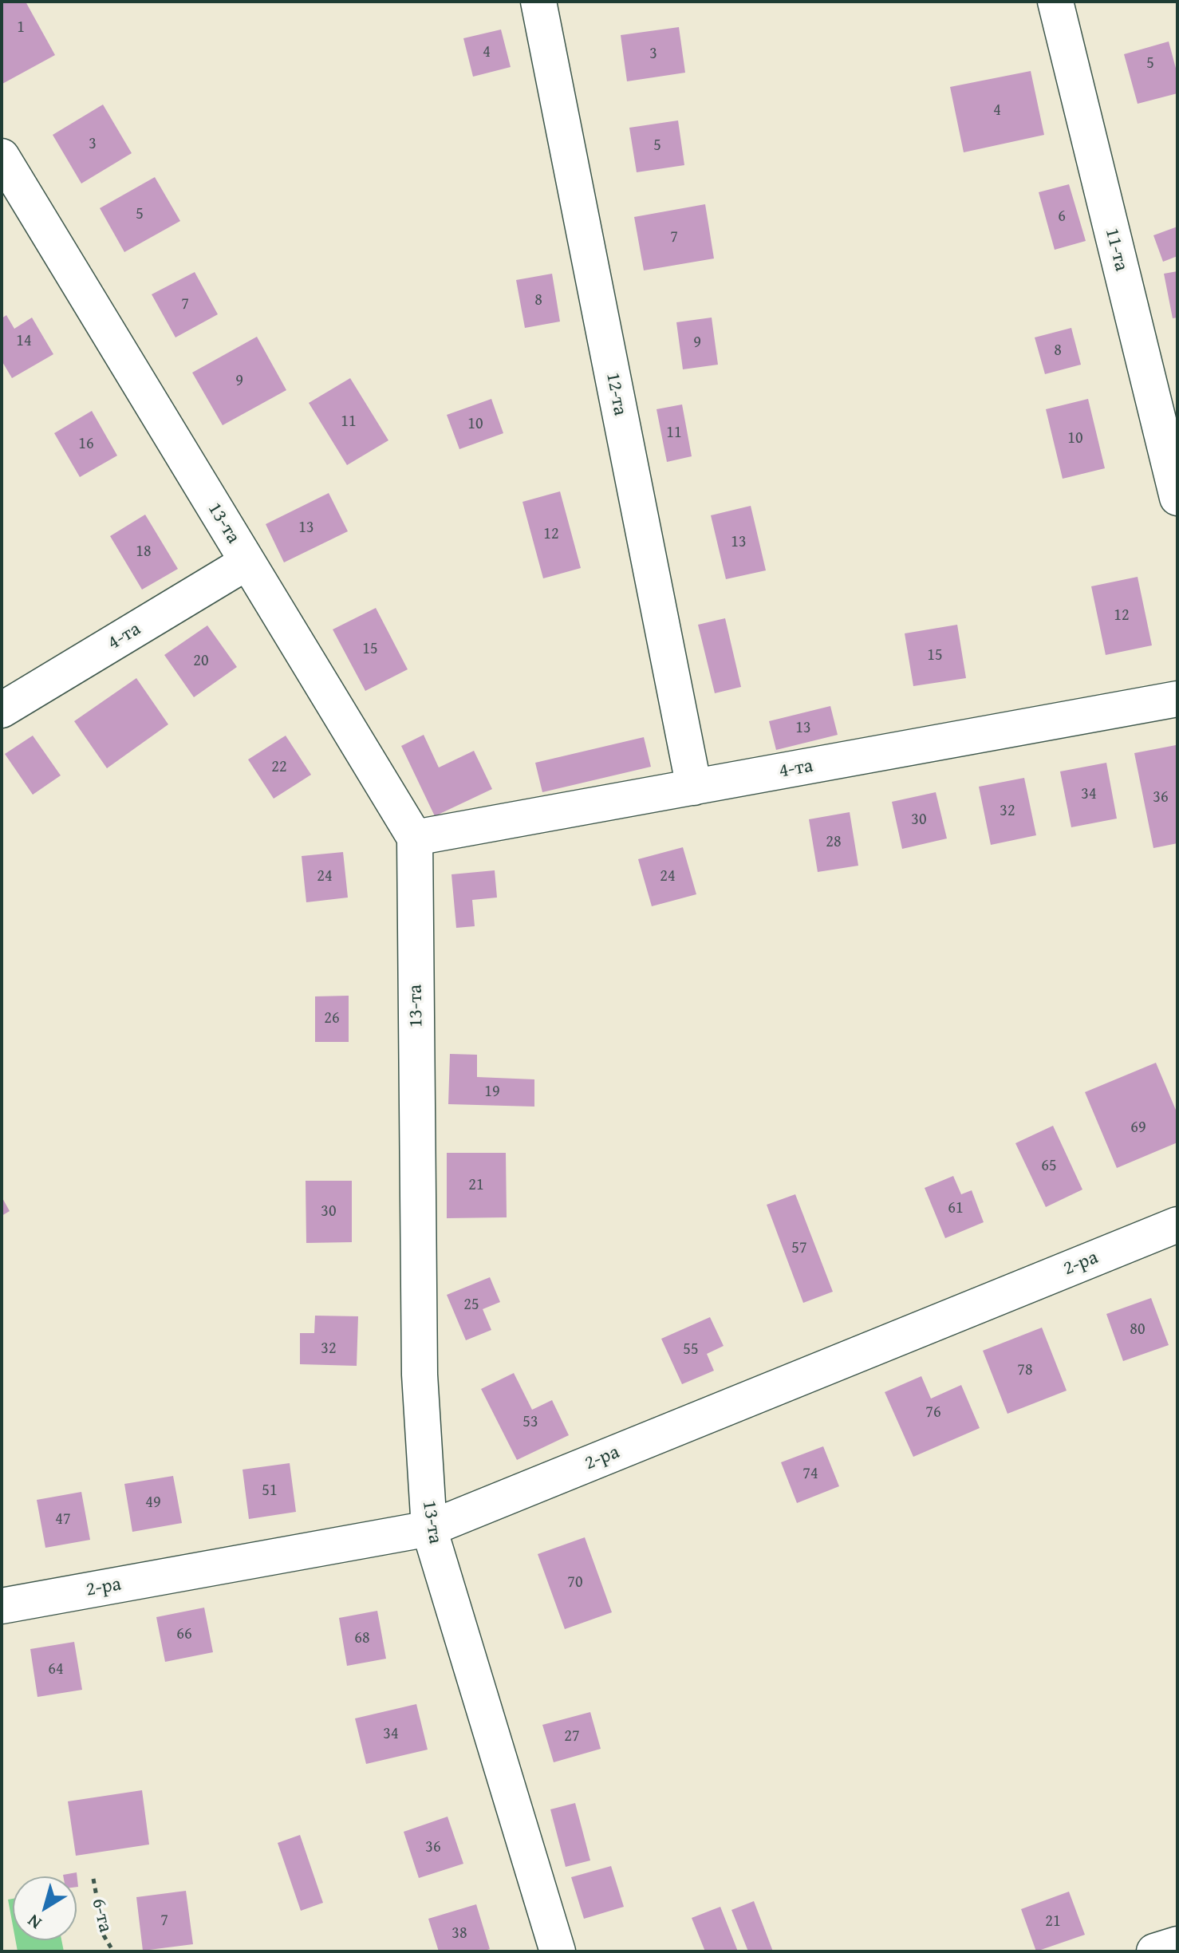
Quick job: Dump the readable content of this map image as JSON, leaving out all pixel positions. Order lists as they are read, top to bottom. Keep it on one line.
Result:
{"streets":{"street":["11-та","12-та","13-та","4-та","2-ра"],"path":["6-та"]},"crossings":[["12-та","4-та"],["13-та","4-та"],["13-та","2-ра"]],"house_numbers":["1","4","3","5","4","3","5","5","6","7","8","7","14","9","8","9","11","10","11","10","16","13","12","13","18","12","15","15","20","13","22","34","36","32","30","28","24","24","26","19","69","65","21","61","30","57","25","80","32","55","78","76","53","74","51","49","47","70","66","68","64","34","27","36","7","21","38"],"north":"bottom left"}
